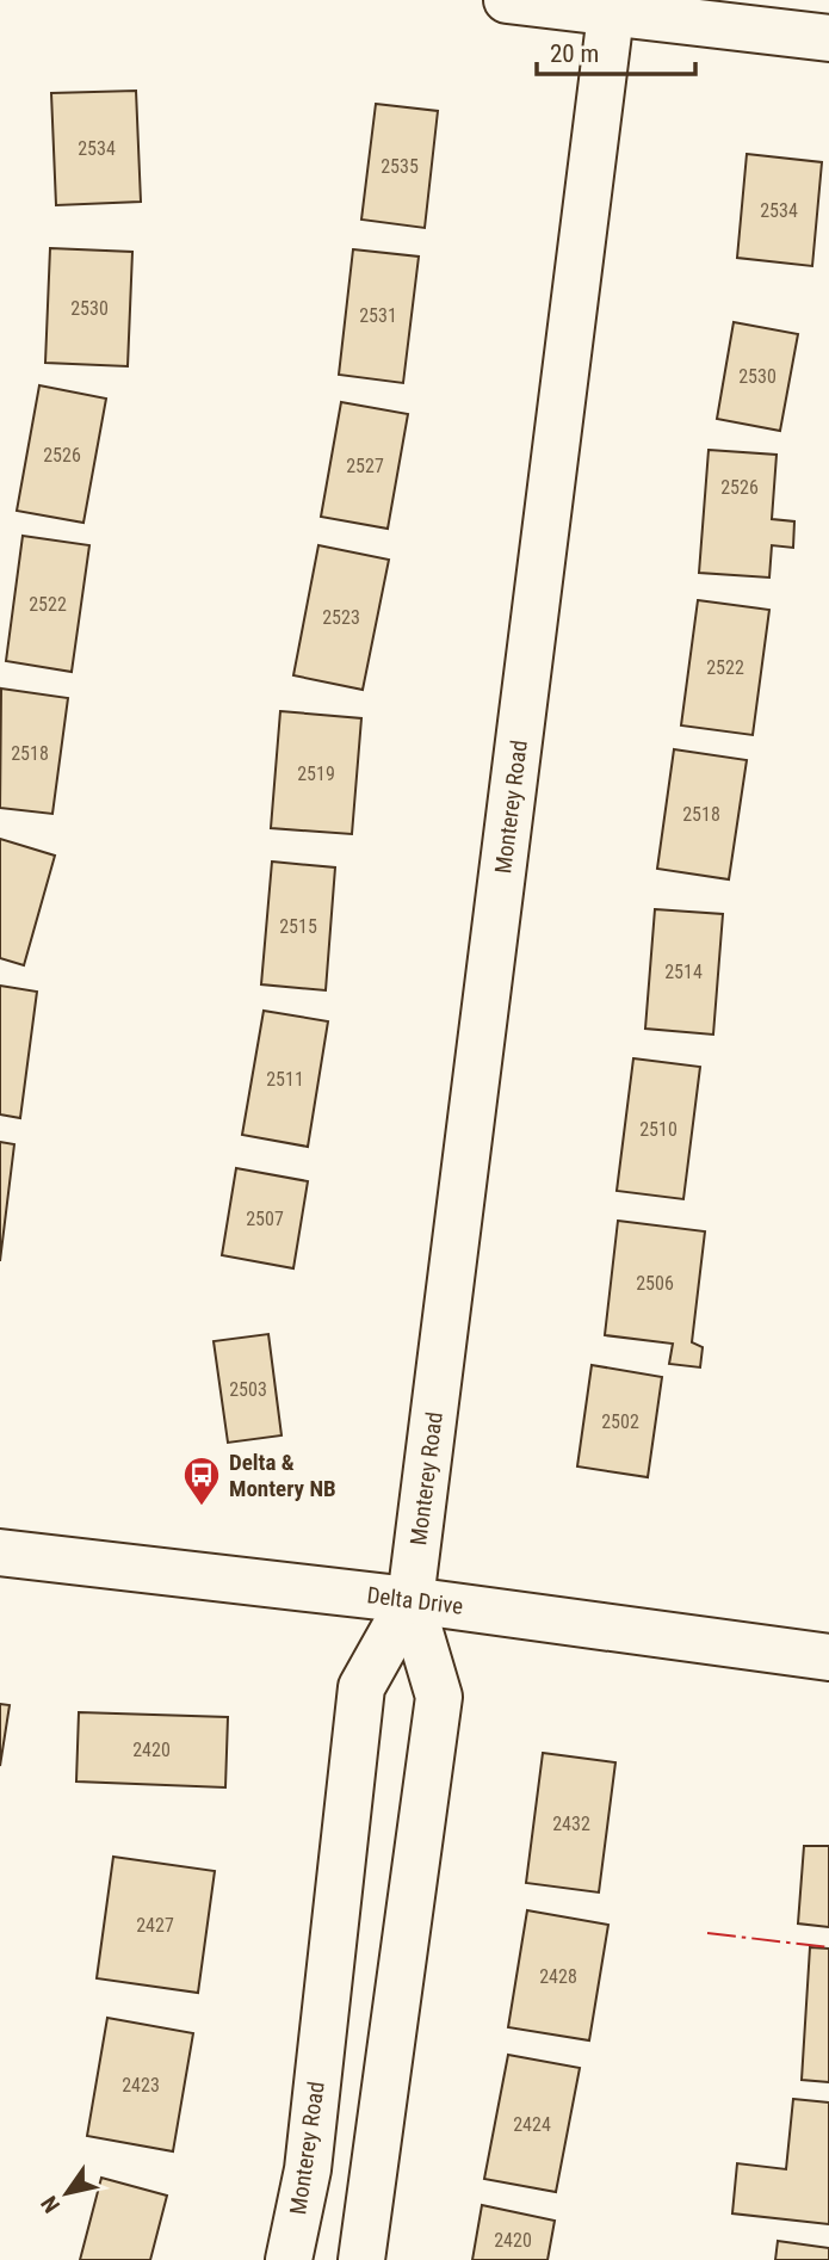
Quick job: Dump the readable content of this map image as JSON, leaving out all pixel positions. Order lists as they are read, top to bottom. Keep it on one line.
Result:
{"streets":{"street":["Monterey Road","Delta Drive"]},"crossings":[["Monterey Road","Delta Drive"]],"places":{"bus stop":["Delta & Montery NB"]},"house_numbers":["2534","2535","2534","2530","2531","2530","2526","2527","2526","2522","2523","2522","2518","2519","2518","2515","2514","2511","2510","2507","2506","2503","2502","2420","2432","2427","2428","2423","2424","2420"],"scale_bar":"20 m","north":"bottom left"}
